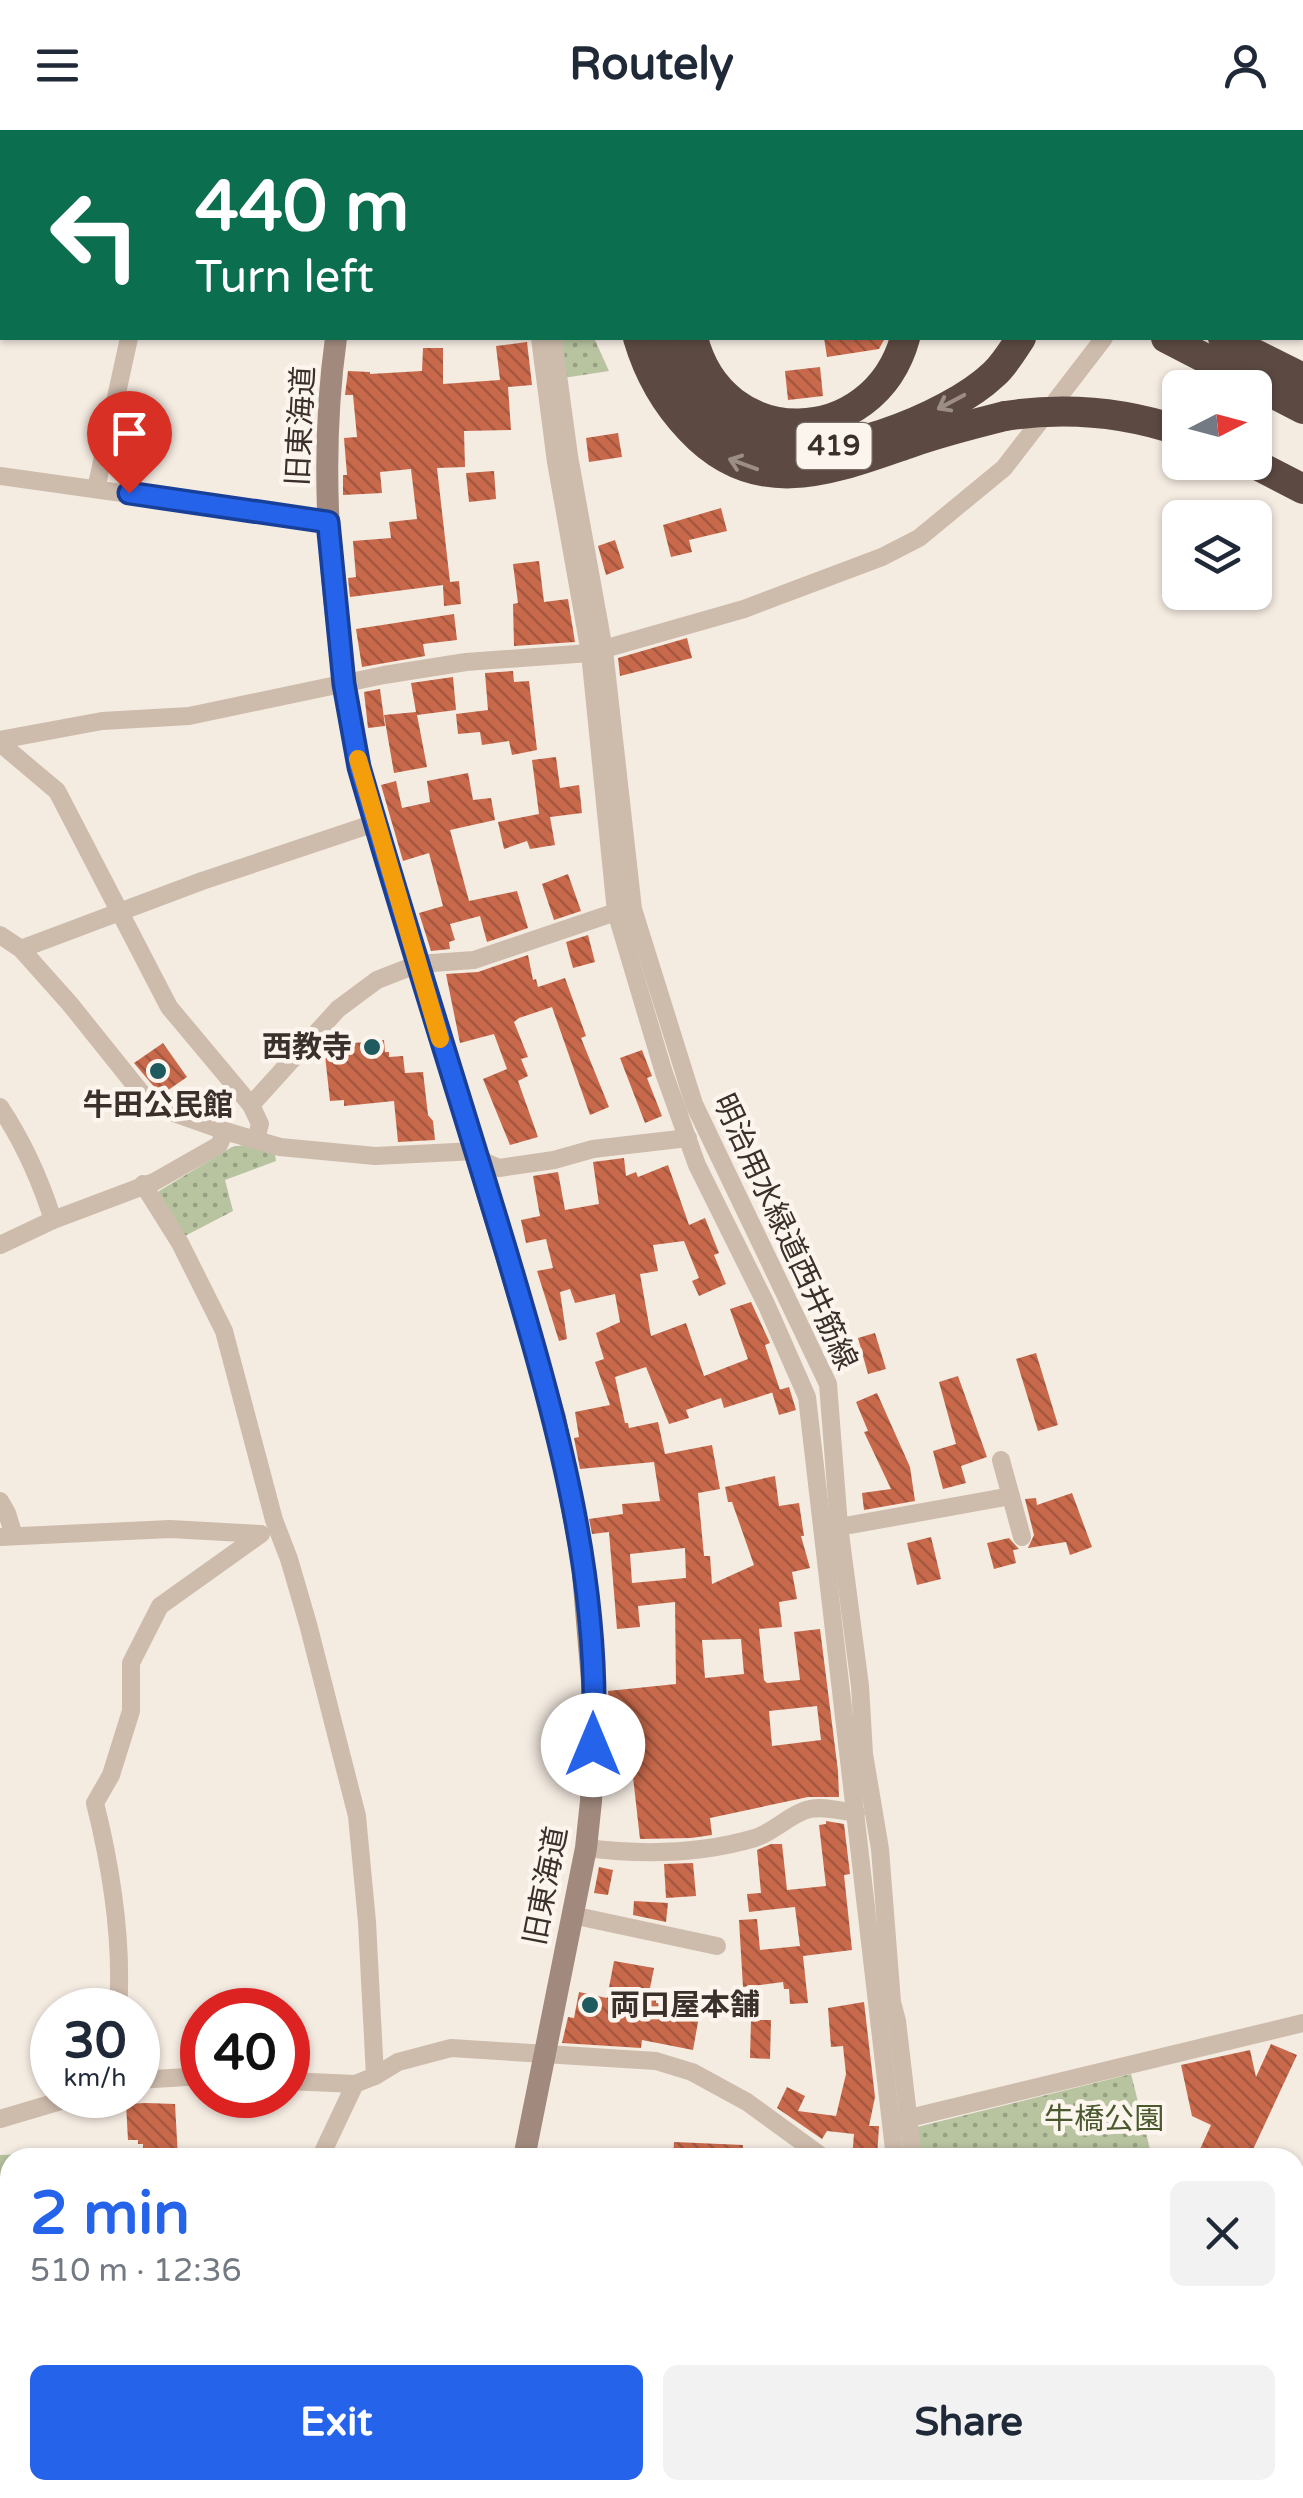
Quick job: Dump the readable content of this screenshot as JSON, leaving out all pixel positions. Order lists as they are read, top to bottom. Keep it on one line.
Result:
{"streets":{"highway":["419"],"street":["旧東海道","明治用水緑道西井筋線"]},"parks":["牛橋公園"],"places":["西教寺","牛田公民館","両口屋本舗"],"north":"right","page":{"header":"Routely","turn":["440 m","Turn left"],"speed":"30 km/h","limit":"40","heading":["2 min","510 m · 12:36"],"buttons":["Exit","Share"]}}
